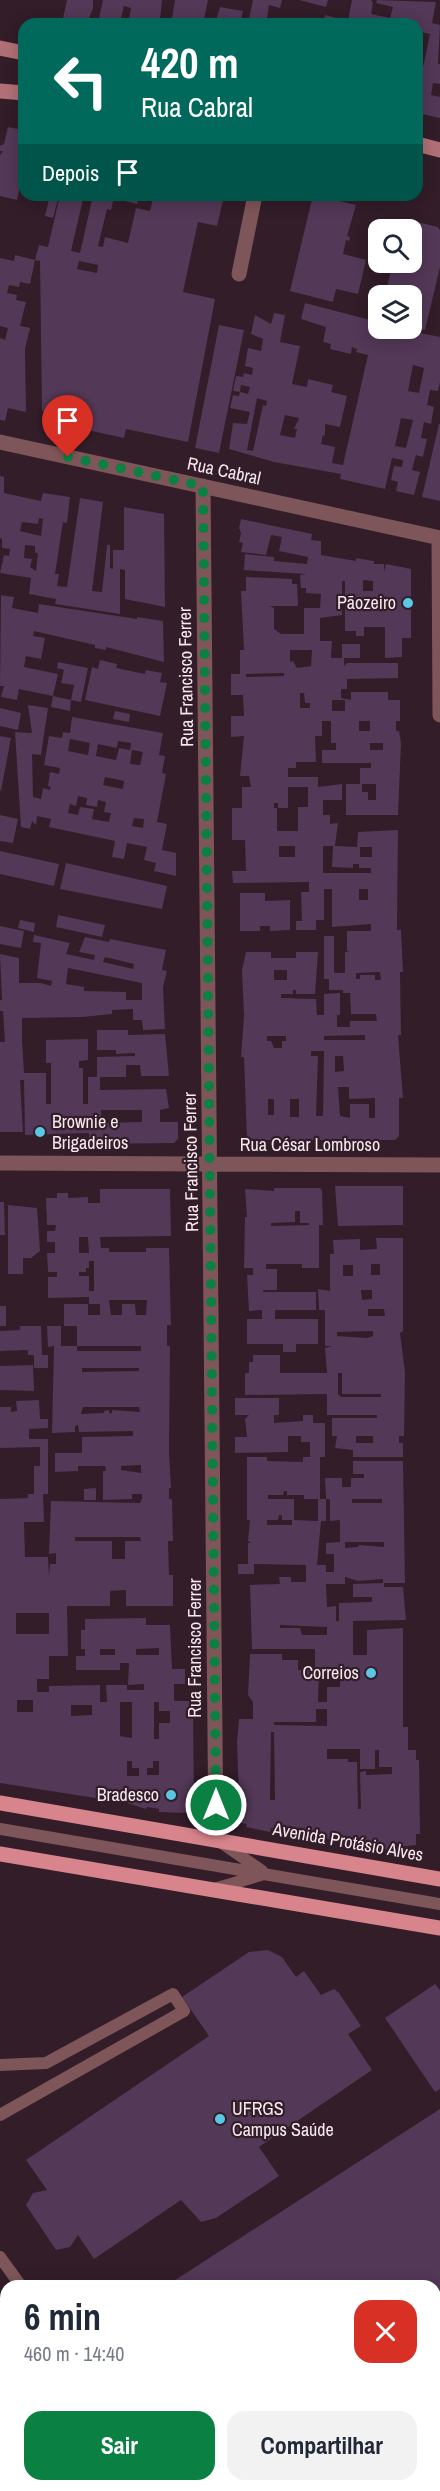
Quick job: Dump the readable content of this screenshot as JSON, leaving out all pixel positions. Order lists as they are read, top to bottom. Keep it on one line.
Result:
{"streets":{"main road":["Avenida Protásio Alves"],"street":["Rua Cabral","Rua Francisco Ferrer","Rua César Lombroso"]},"crossings":[["Rua Cabral","Rua Francisco Ferrer"],["Rua Francisco Ferrer","Rua César Lombroso"],["Rua Francisco Ferrer","Avenida Protásio Alves"]],"places":["Pãozeiro","Brownie e Brigadeiros","Correios","Bradesco","UFRGS Campus Saúde"],"page":{"turn":["420 m","Rua Cabral"],"then":"Depois","heading":["6 min","460 m · 14:40"],"buttons":["Sair","Compartilhar"]}}
